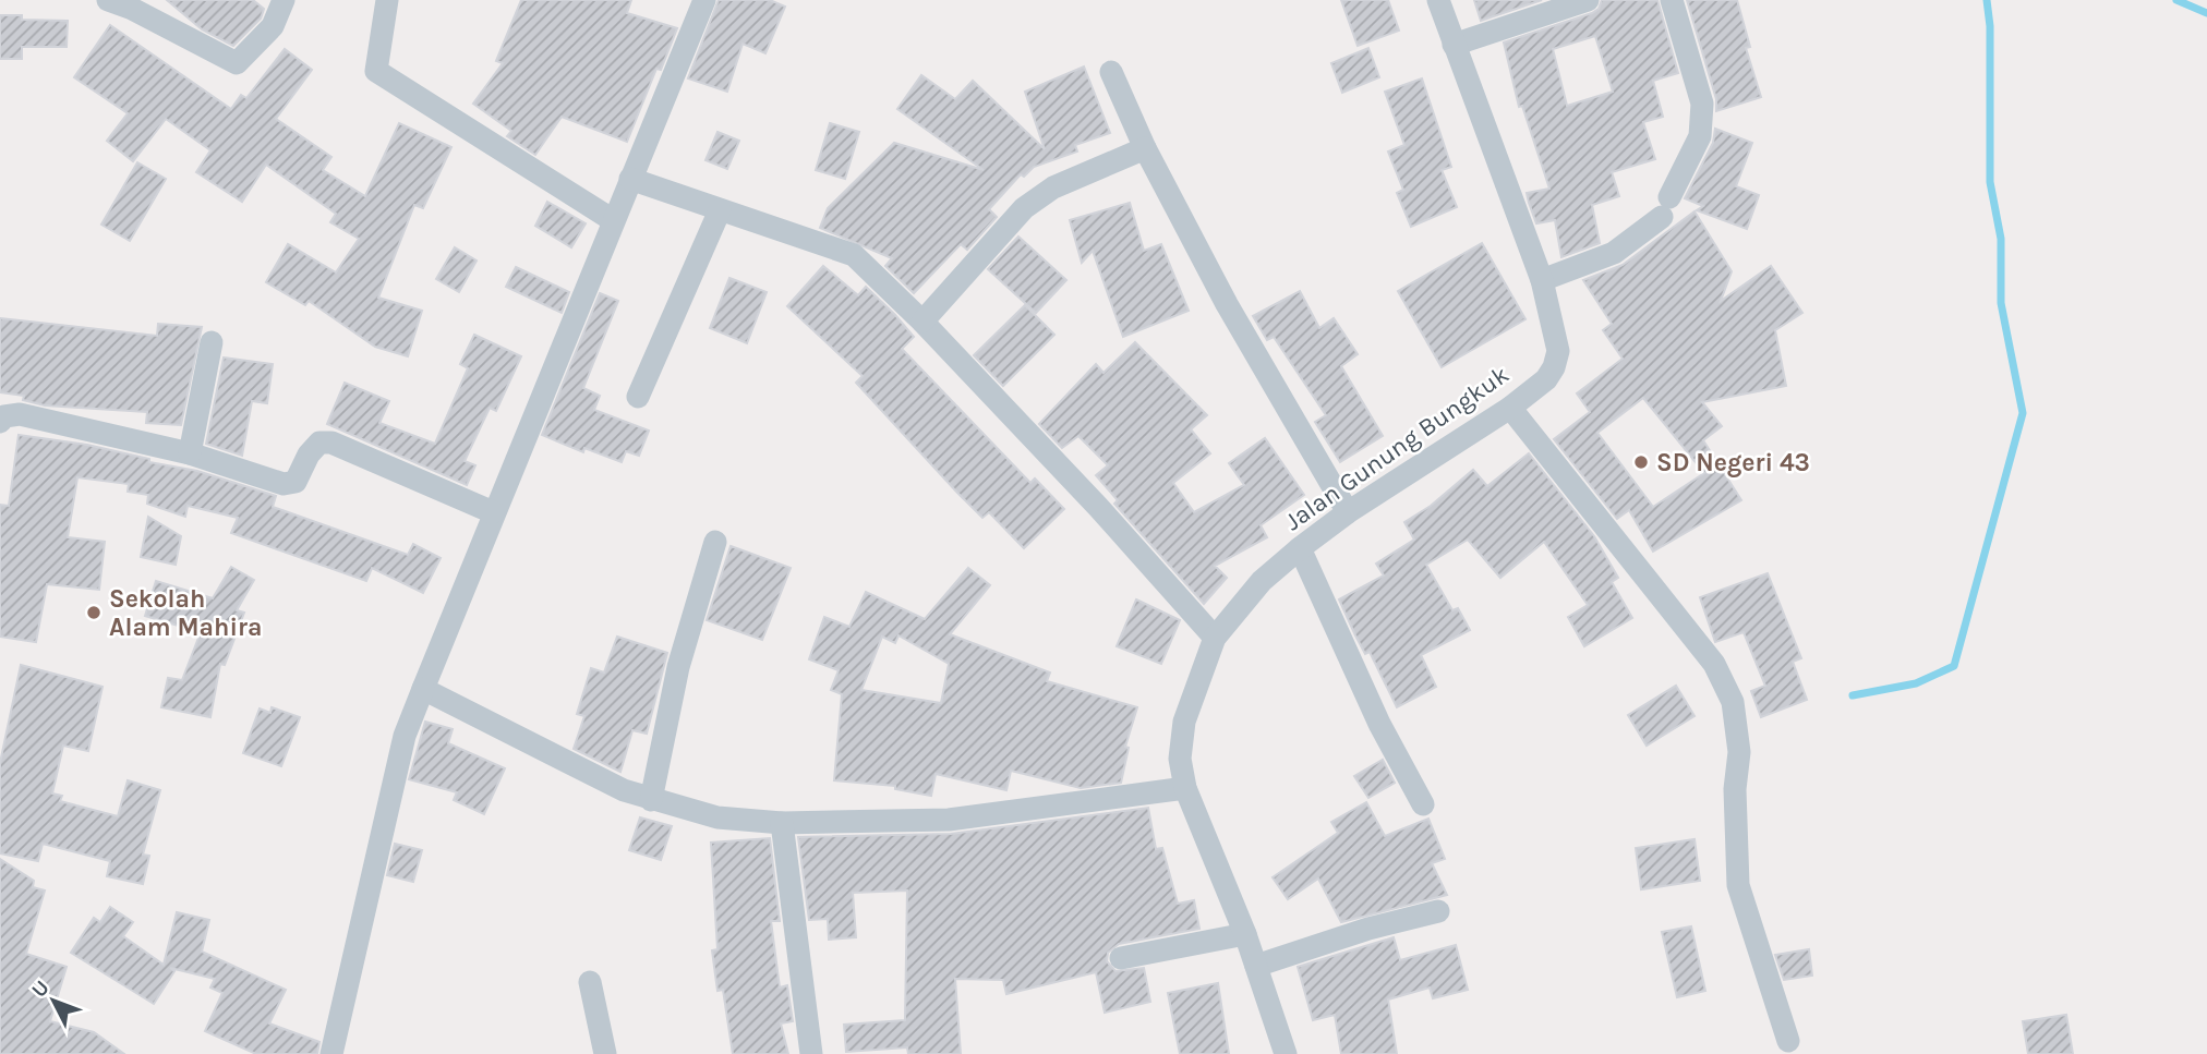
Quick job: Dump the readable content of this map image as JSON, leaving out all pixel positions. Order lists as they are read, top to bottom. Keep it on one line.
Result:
{"streets":{"street":["Jalan Gunung Bungkuk"]},"places":["SD Negeri 43","Sekolah Alam Mahira"],"north":"top left"}
